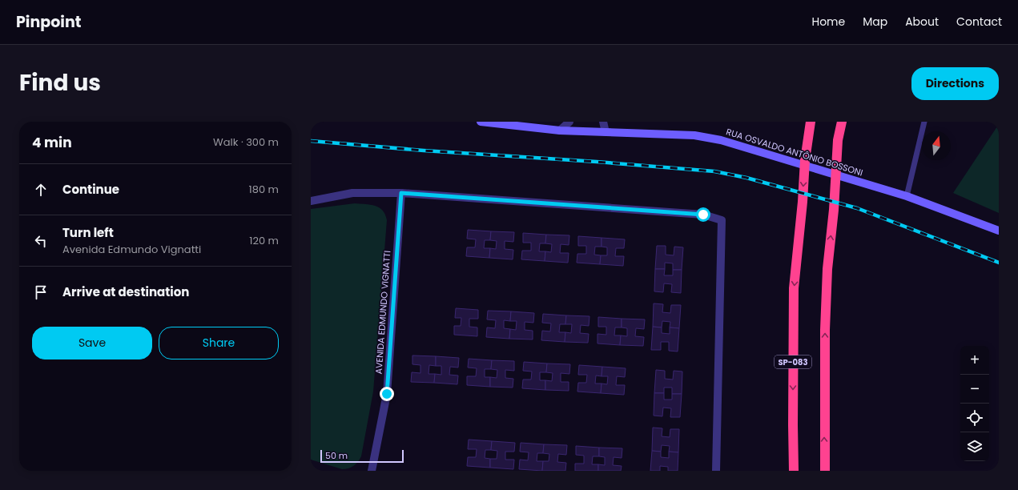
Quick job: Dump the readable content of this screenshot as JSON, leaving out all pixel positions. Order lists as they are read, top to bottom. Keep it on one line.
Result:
{"streets":{"highway":["SP-083"],"street":["RUA OSVALDO ANTÔNIO BOSSONI","AVENIDA EDMUNDO VIGNATTI"]},"scale_bar":"50 m","north":"top","page":{"header":"Pinpoint","nav":["Home","Map","About","Contact"],"title":"Find us","buttons":["Directions",["Save","Share"]],"heading":["4 min","Walk · 300 m"],"list":[["Continue","180 m"],["Turn left","Avenida Edmundo Vignatti","120 m"],"Arrive at destination"],"map_buttons":["+","−"],"scale":"50 m"}}
